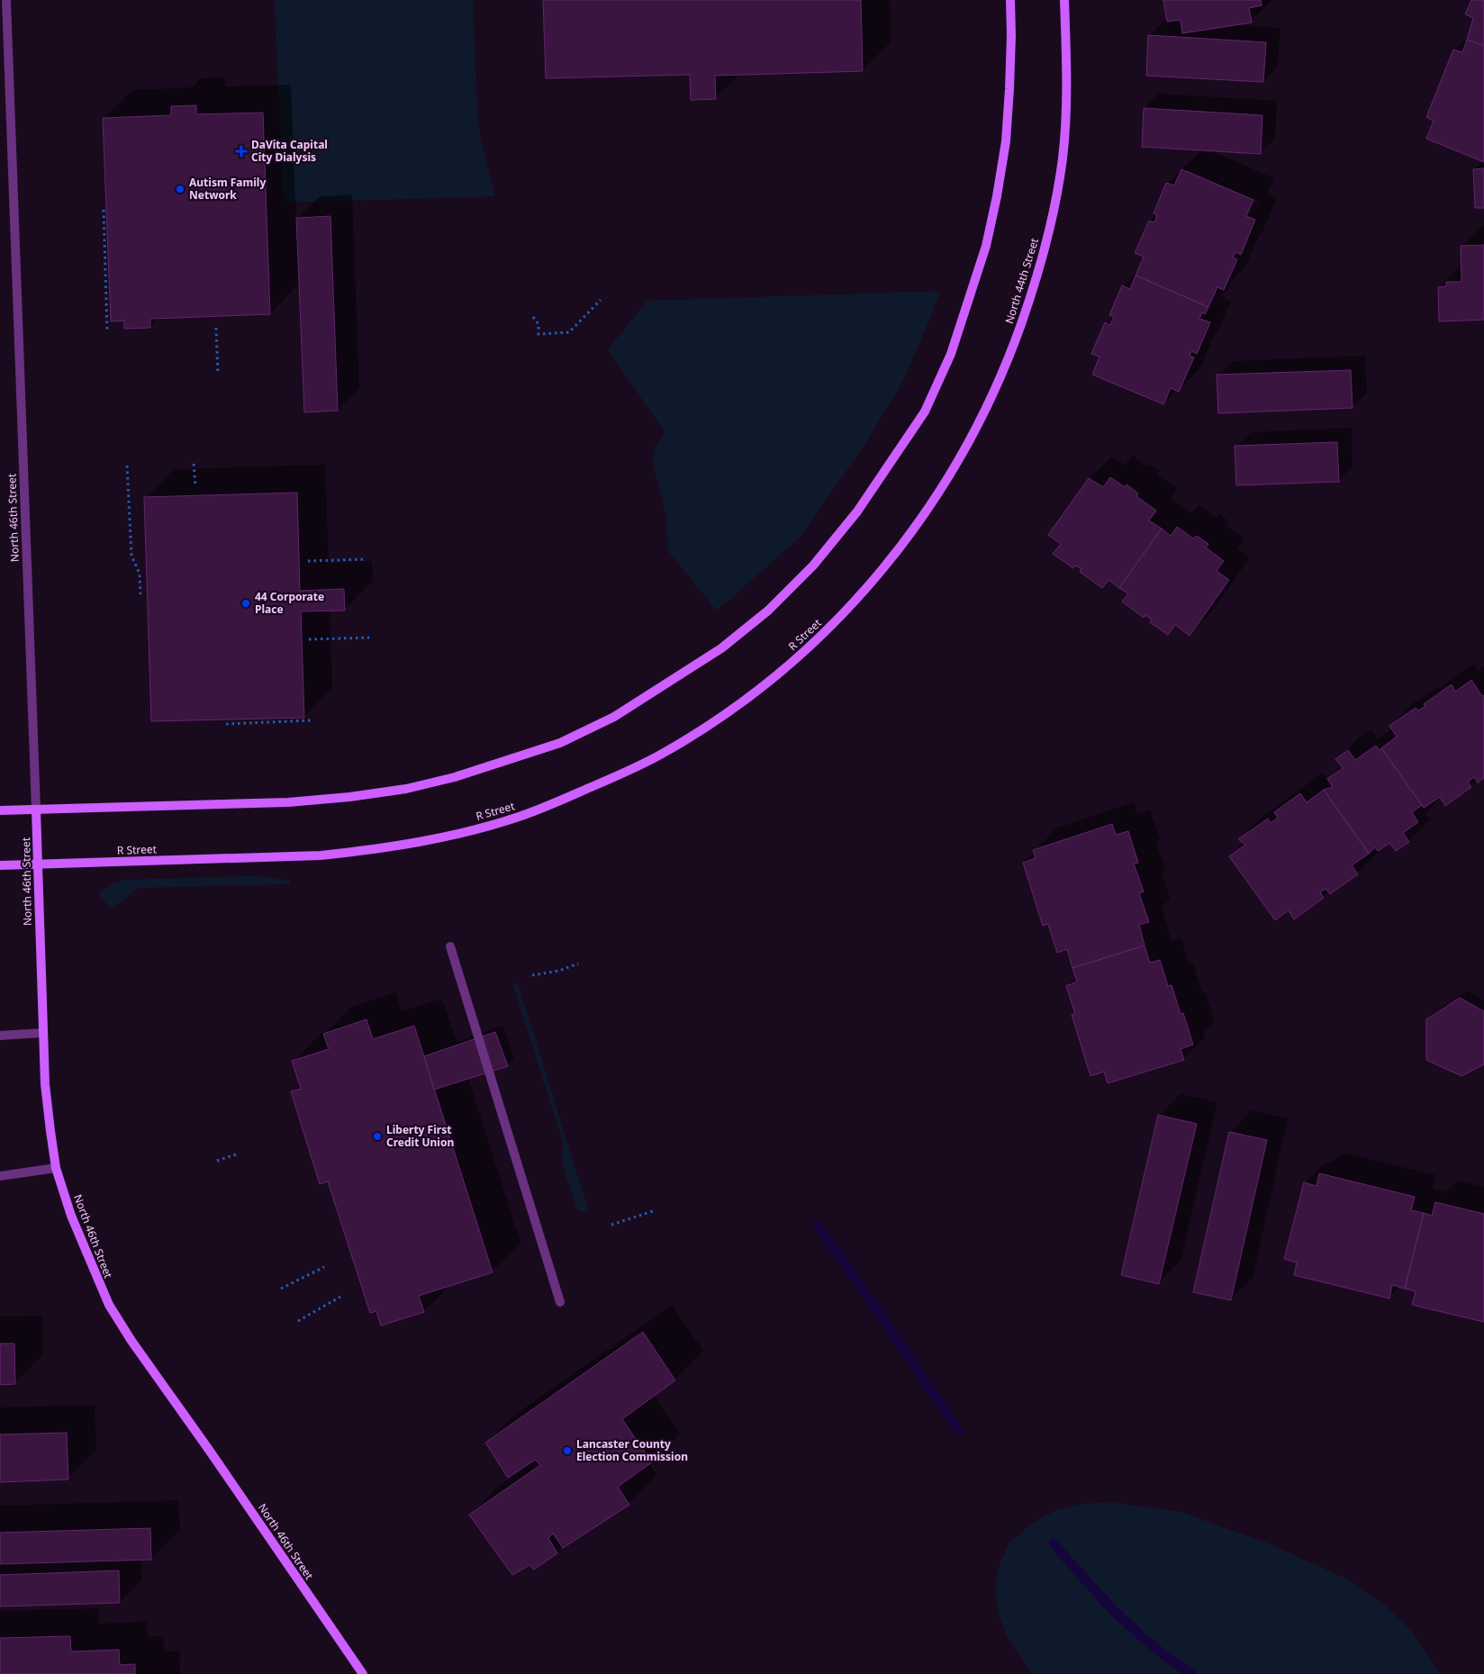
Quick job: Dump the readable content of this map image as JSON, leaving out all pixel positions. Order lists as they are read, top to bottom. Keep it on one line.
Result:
{"streets":{"main road":["North 44th Street","North 46th Street","R Street"]},"crossings":[["North 44th Street","R Street"],["North 46th Street","R Street"]],"places":{"health":["DaVita Capital City Dialysis"],"other":["Autism Family Network","44 Corporate Place","Liberty First Credit Union","Lancaster County Election Commission"]}}
